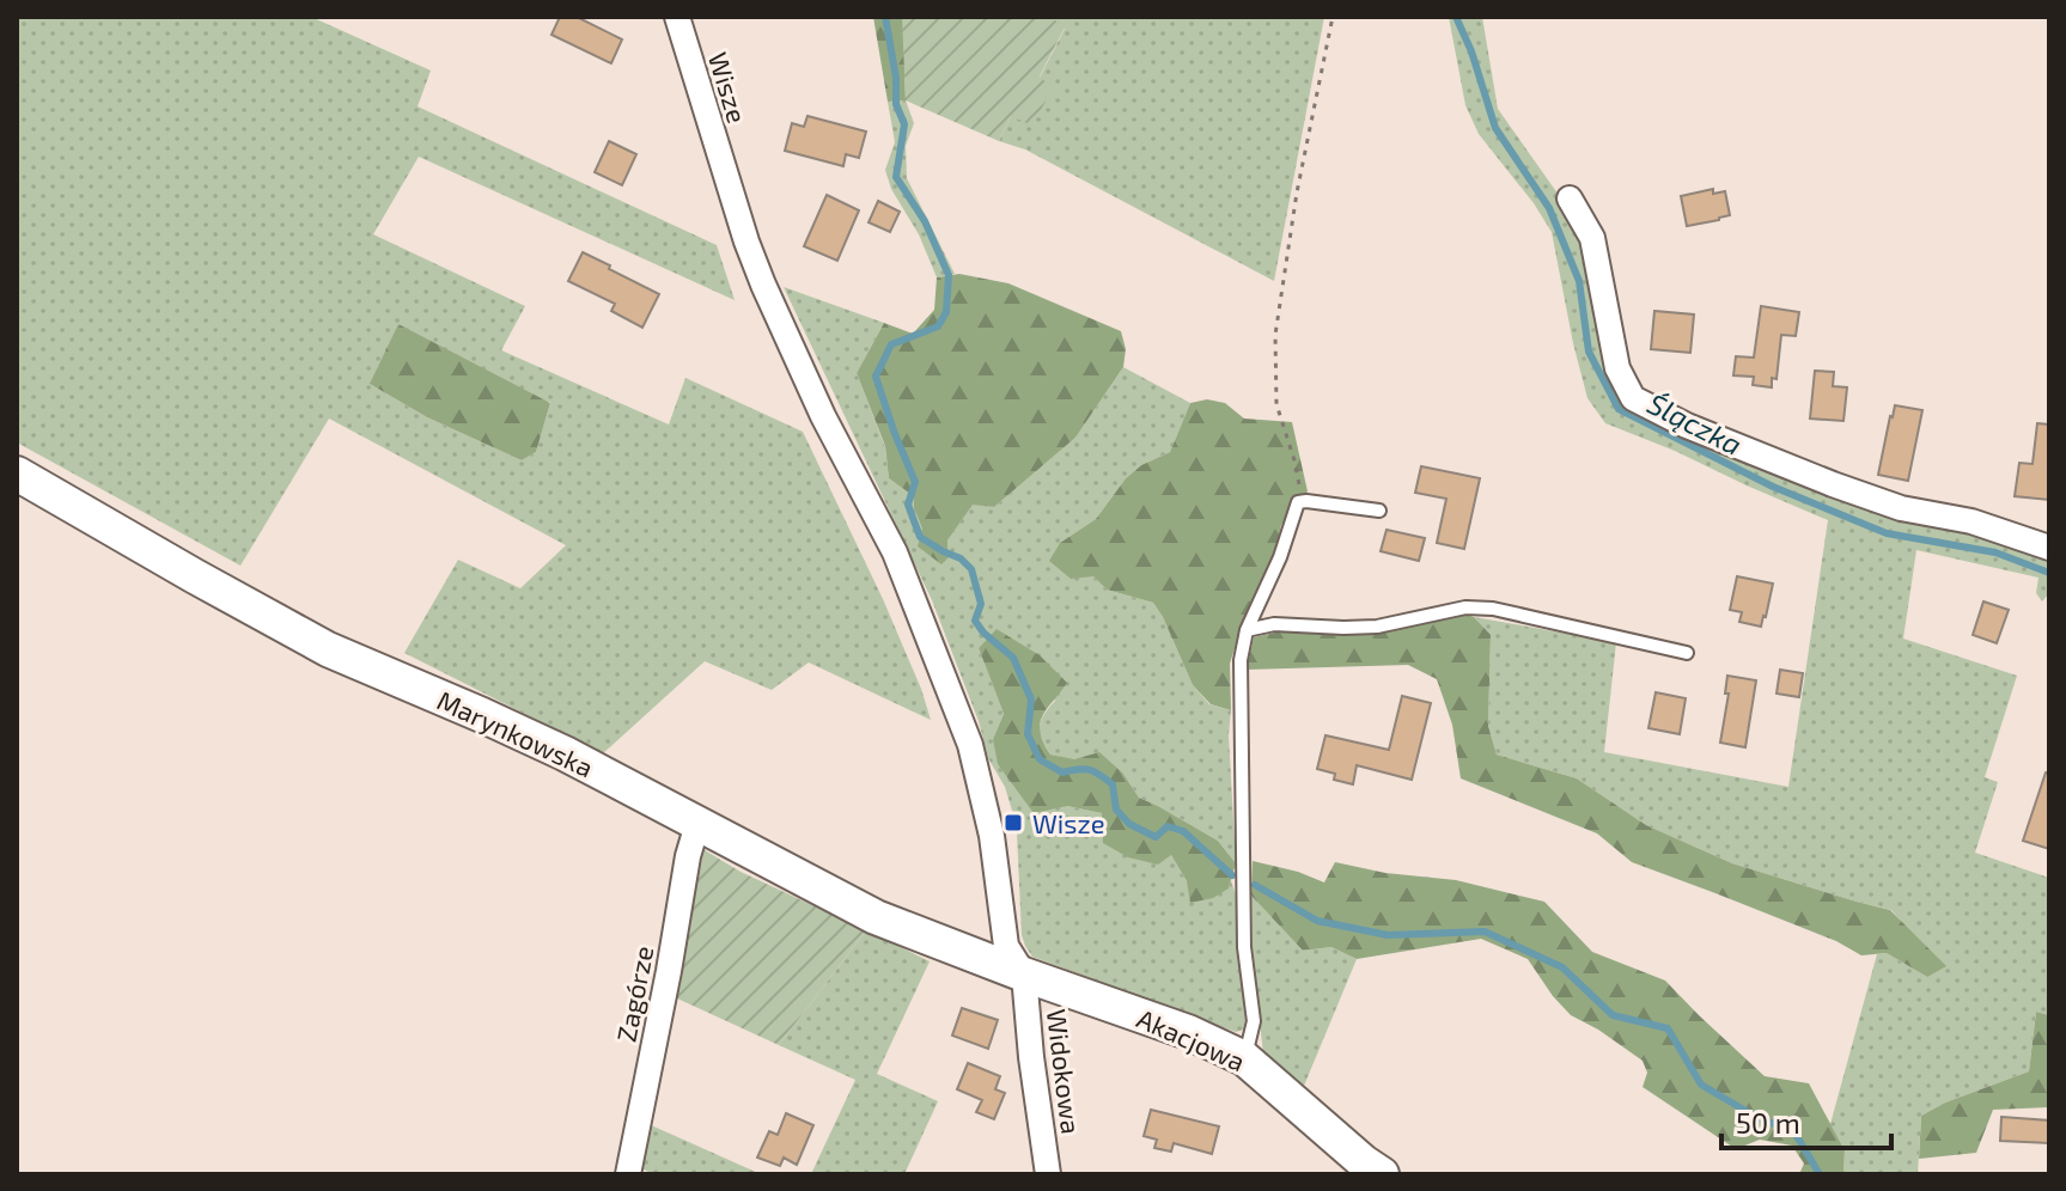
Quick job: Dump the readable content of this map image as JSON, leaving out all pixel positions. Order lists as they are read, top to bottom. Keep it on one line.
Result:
{"streets":{"street":["Wisze","Marynkowska","Zagórze","Akacjowa","Widokowa"]},"crossings":[["Wisze","Marynkowska"],["Wisze","Akacjowa"],["Wisze","Widokowa"],["Marynkowska","Zagórze"],["Marynkowska","Akacjowa"],["Marynkowska","Widokowa"],["Akacjowa","Widokowa"]],"water":["Ślączka"],"places":{"transit":["Wisze"]},"scale_bar":"50 m"}
